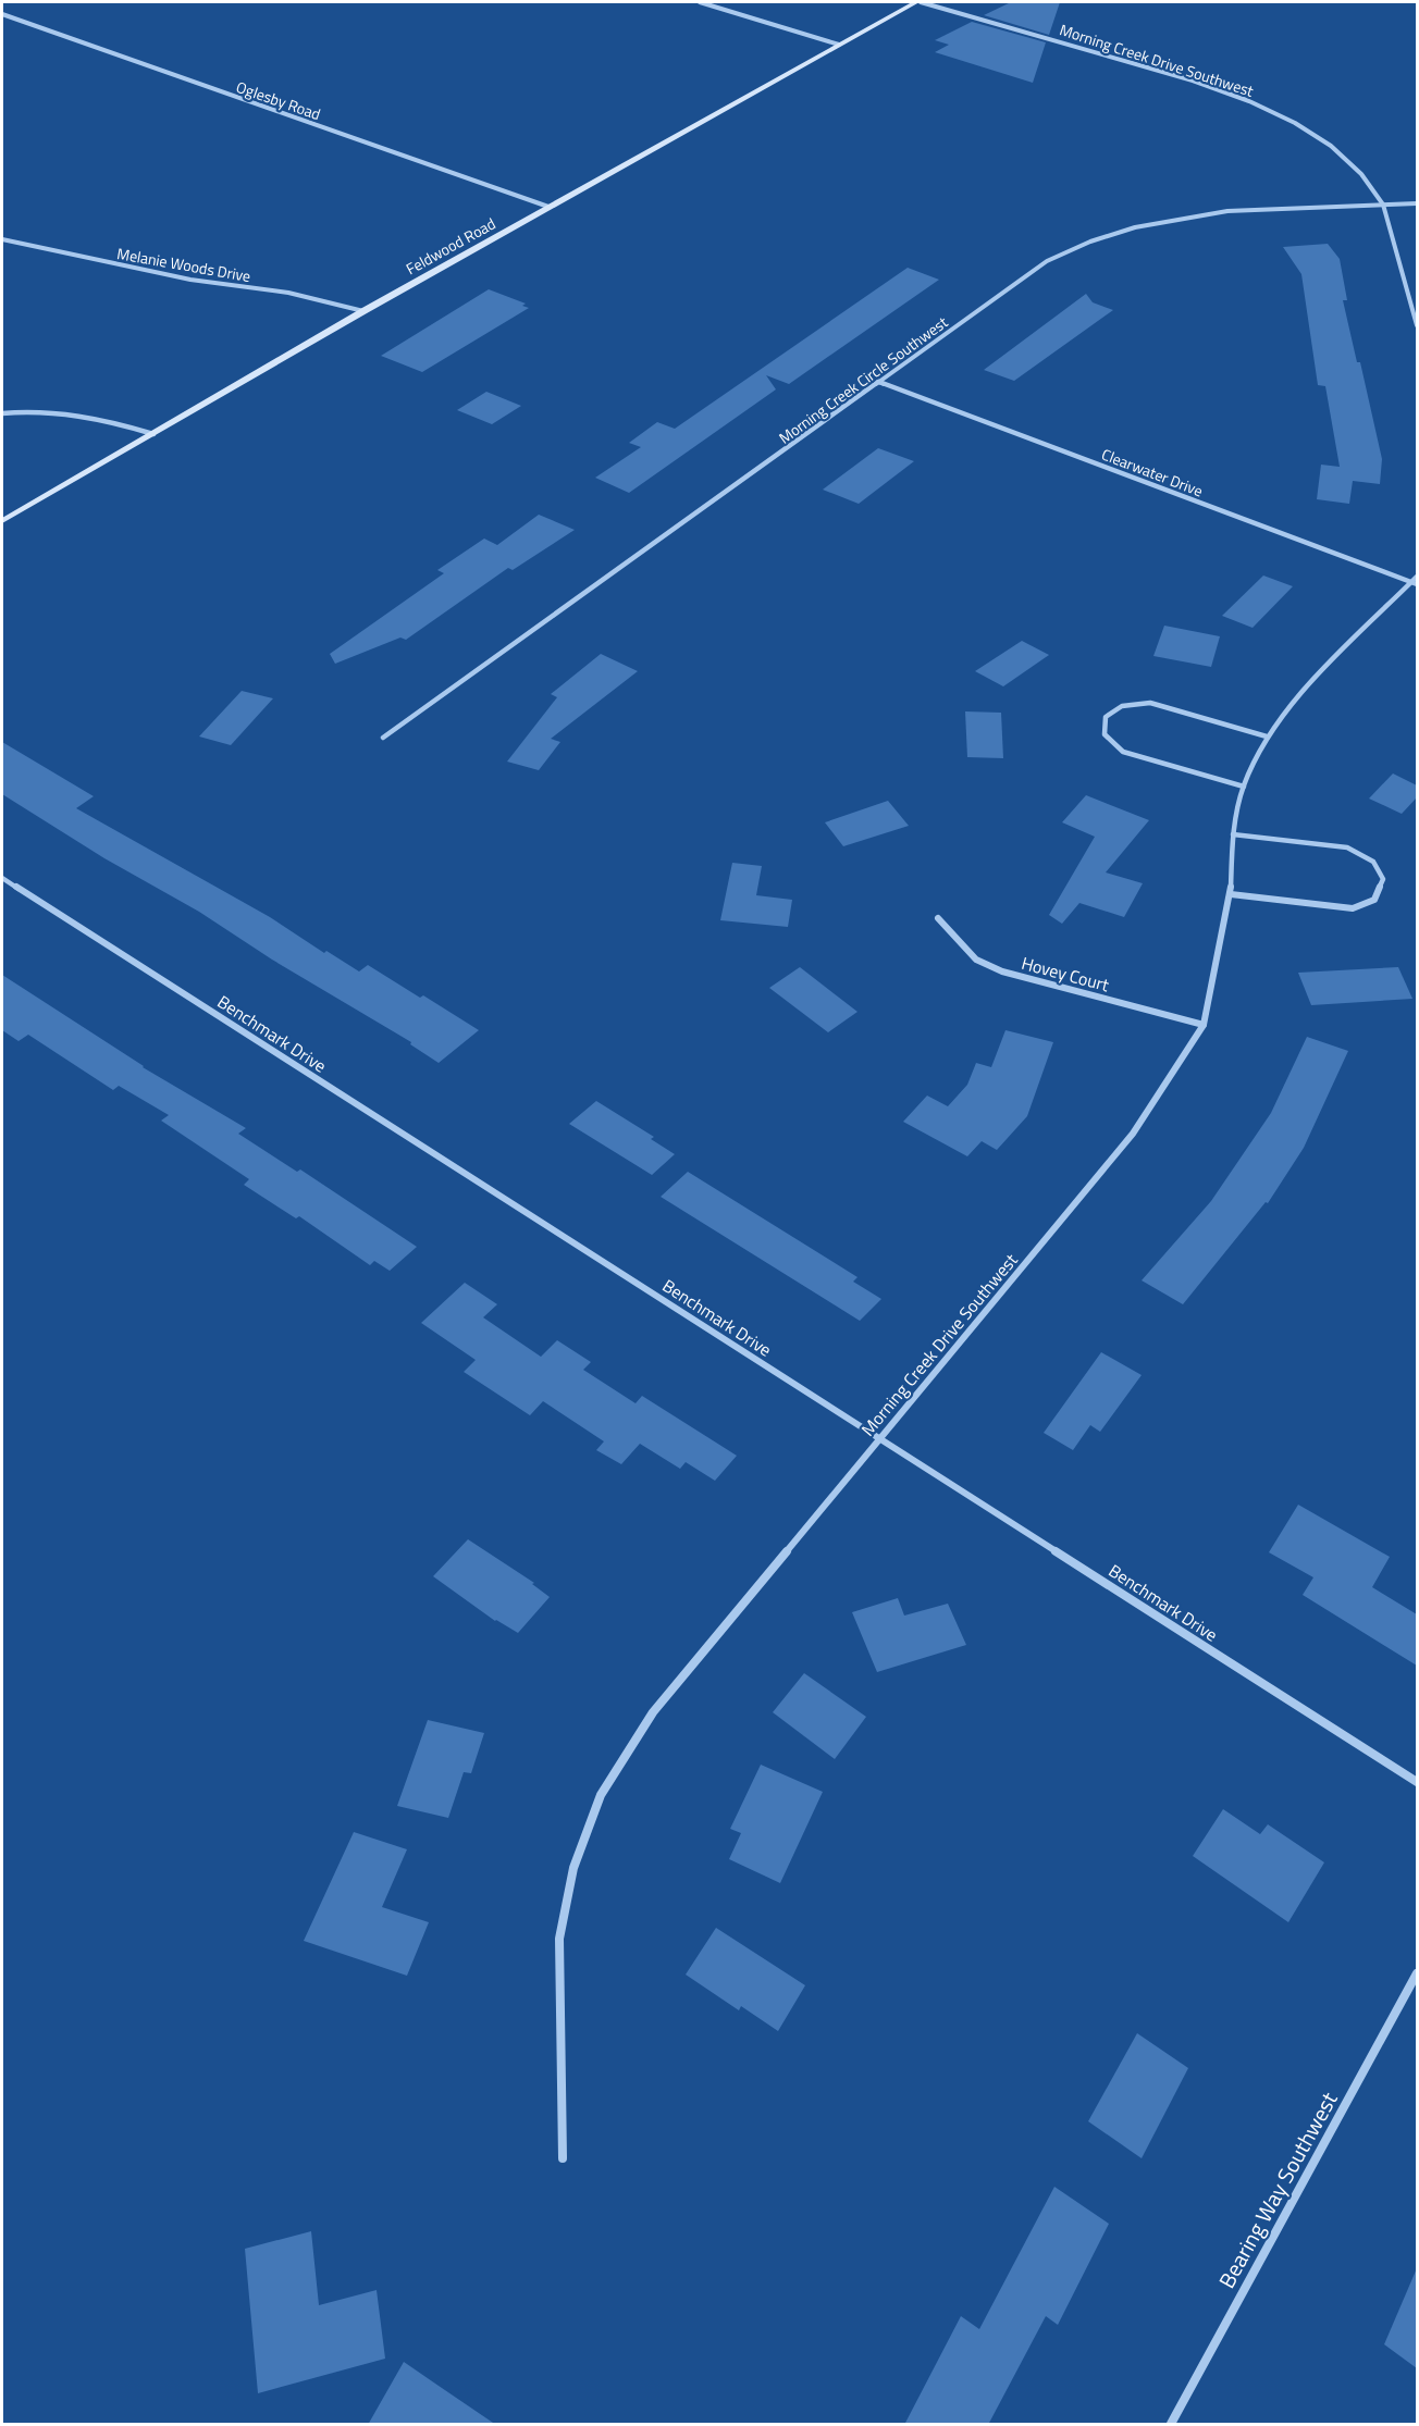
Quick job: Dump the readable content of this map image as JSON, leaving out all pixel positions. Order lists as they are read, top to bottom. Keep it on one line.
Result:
{"streets":{"street":["Morning Creek Drive Southwest","Oglesby Road","Feldwood Road","Melanie Woods Drive","Morning Creek Circle Southwest","Clearwater Drive","Hovey Court","Benchmark Drive","Bearing Way Southwest"]},"crossings":[["Morning Creek Drive Southwest","Feldwood Road"],["Morning Creek Drive Southwest","Morning Creek Circle Southwest"],["Morning Creek Drive Southwest","Clearwater Drive"],["Morning Creek Drive Southwest","Hovey Court"],["Morning Creek Drive Southwest","Benchmark Drive"],["Oglesby Road","Feldwood Road"],["Feldwood Road","Melanie Woods Drive"],["Morning Creek Circle Southwest","Clearwater Drive"]]}
